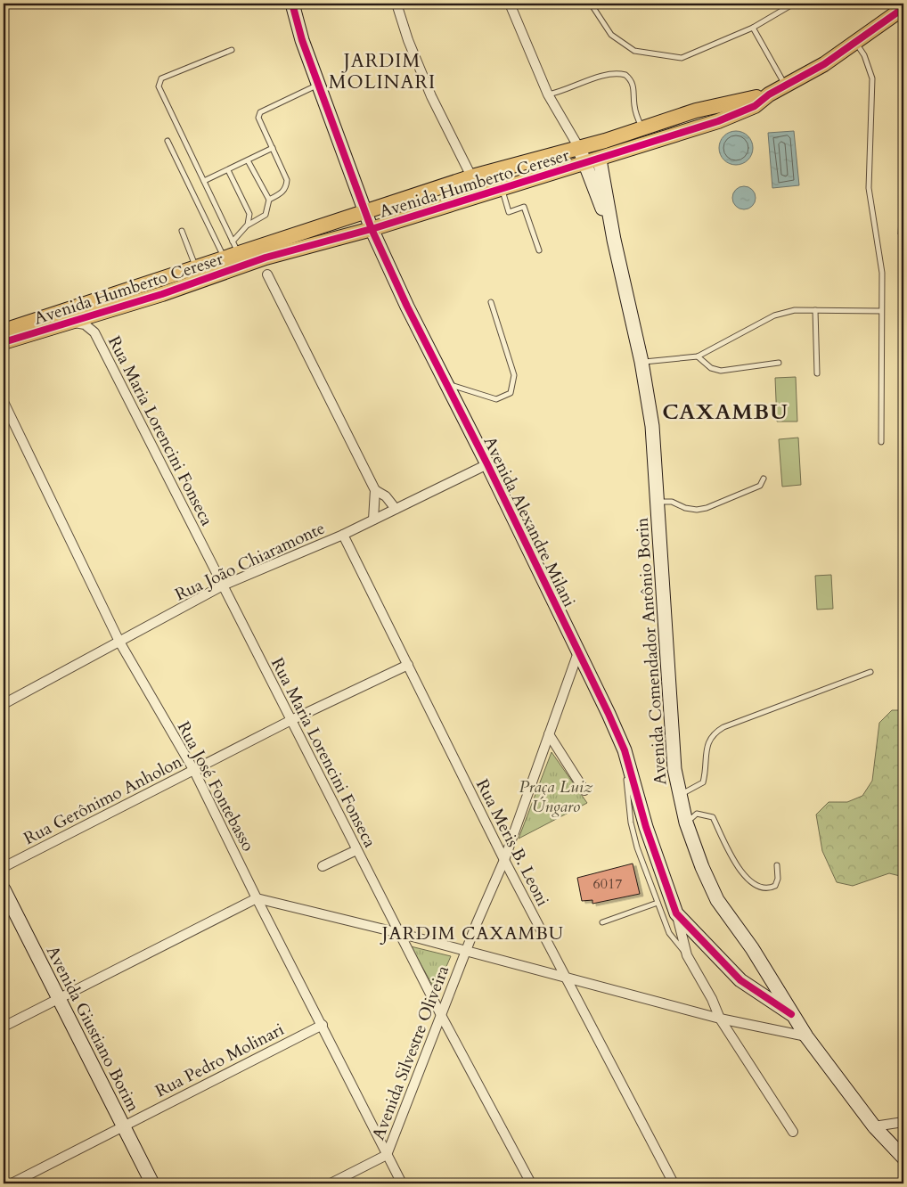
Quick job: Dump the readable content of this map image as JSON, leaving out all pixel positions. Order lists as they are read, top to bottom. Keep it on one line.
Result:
{"streets":{"main road":["Avenida Humberto Cereser","Avenida Alexandre Milani","Avenida Comendador Antônio Borin","Avenida Giustiano Borim"],"street":["Rua Maria Lorencini Fonseca","Rua João Chiaramonte","Rua José Fontebasso","Rua Gerônimo Anholon","Rua Meris B. Leoni","Avenida Silvestre Oliveira","Rua Pedro Molinari"]},"crossings":[["Avenida Humberto Cereser","Rua Maria Lorencini Fonseca"],["Avenida Humberto Cereser","Avenida Alexandre Milani"],["Avenida Humberto Cereser","Avenida Comendador Antônio Borin"],["Rua Maria Lorencini Fonseca","Rua João Chiaramonte"],["Rua Maria Lorencini Fonseca","Rua Gerônimo Anholon"],["Rua Maria Lorencini Fonseca","Avenida Silvestre Oliveira"],["Avenida Alexandre Milani","Rua João Chiaramonte"],["Avenida Alexandre Milani","Avenida Comendador Antônio Borin"],["Avenida Alexandre Milani","Avenida Silvestre Oliveira"],["Rua João Chiaramonte","Rua José Fontebasso"],["Rua João Chiaramonte","Rua Meris B. Leoni"],["Rua José Fontebasso","Rua Gerônimo Anholon"],["Rua José Fontebasso","Avenida Silvestre Oliveira"],["Rua José Fontebasso","Rua Pedro Molinari"],["Rua Gerônimo Anholon","Rua Meris B. Leoni"],["Rua Meris B. Leoni","Avenida Silvestre Oliveira"],["Avenida Giustiano Borim","Rua Pedro Molinari"]],"districts":["JARDIM MOLINARI","CAXAMBU","JARDIM CAXAMBU"],"parks":["Praça Luiz Úngaro"],"house_numbers":["6017"]}
